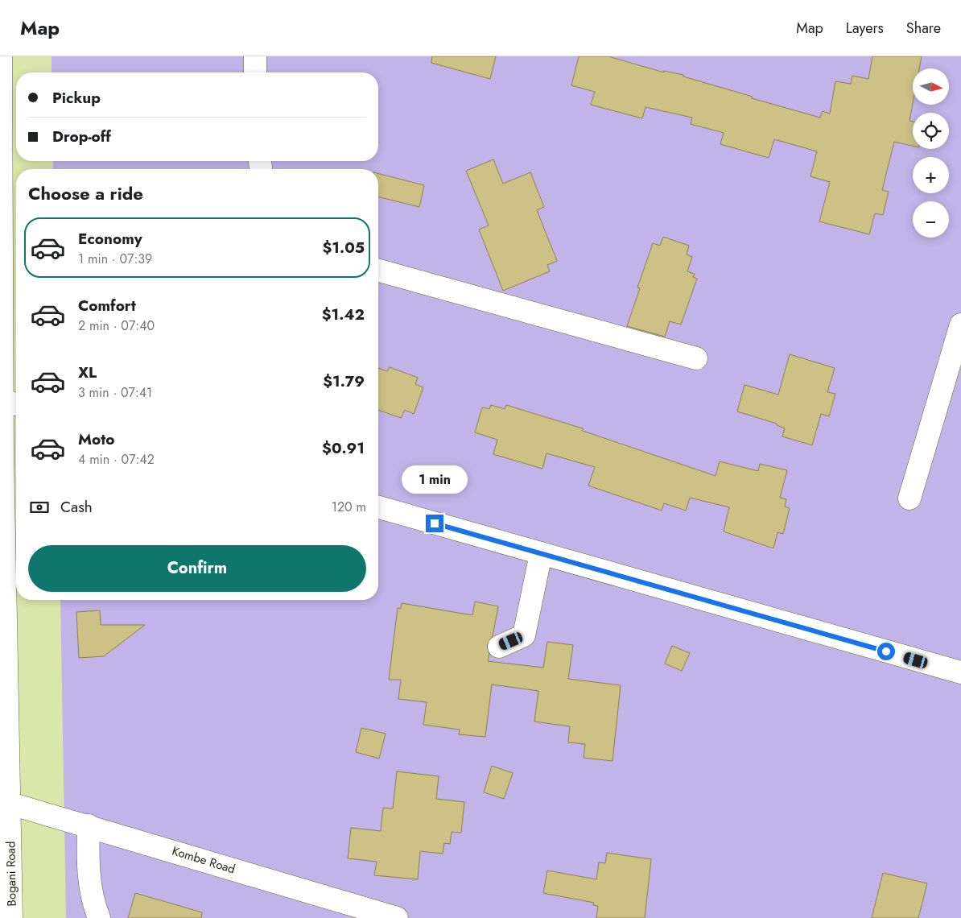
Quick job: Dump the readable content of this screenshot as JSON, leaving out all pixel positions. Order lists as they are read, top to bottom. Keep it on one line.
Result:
{"streets":{"street":["Kombe Road","Bogani Road"]},"crossings":[["Kombe Road","Bogani Road"]],"north":"right","page":{"header":"Map","nav":["Map","Layers","Share"],"map_buttons":["+","−"],"banner":["Pickup","Drop-off"],"heading":"Choose a ride","list":[{"name":"Economy","note":"1 min · 07:39","value":"$1.05"},{"name":"Comfort","note":"2 min · 07:40","value":"$1.42"},{"name":"XL","note":"3 min · 07:41","value":"$1.79"},{"name":"Moto","note":"4 min · 07:42","value":"$0.91"}],"bubble":"1 min","pay":["Cash","120 m"],"buttons":"Confirm"}}
